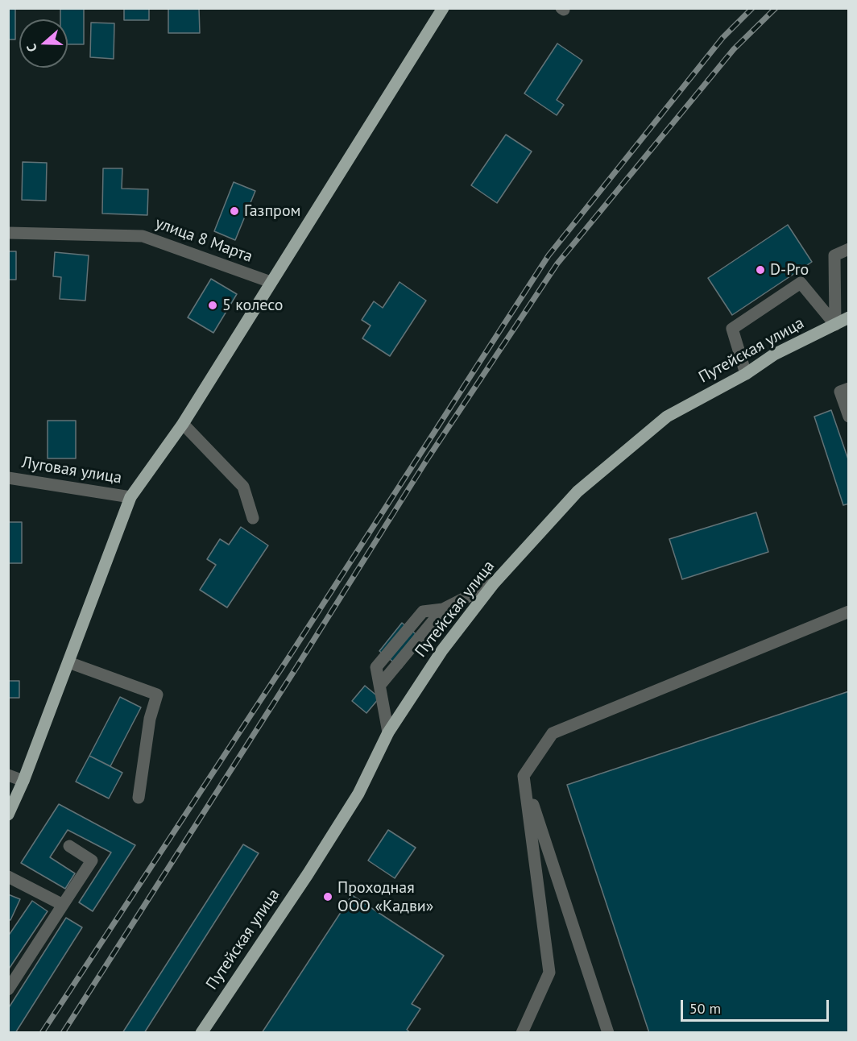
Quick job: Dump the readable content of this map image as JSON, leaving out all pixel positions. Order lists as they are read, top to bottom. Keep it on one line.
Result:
{"streets":{"main road":["Путейская улица"],"street":["улица 8 Марта","Луговая улица"]},"places":["Газпром","D-Pro","5 колесо","Проходная ООО «Кадви»"],"scale_bar":"50 m","north":"left"}
